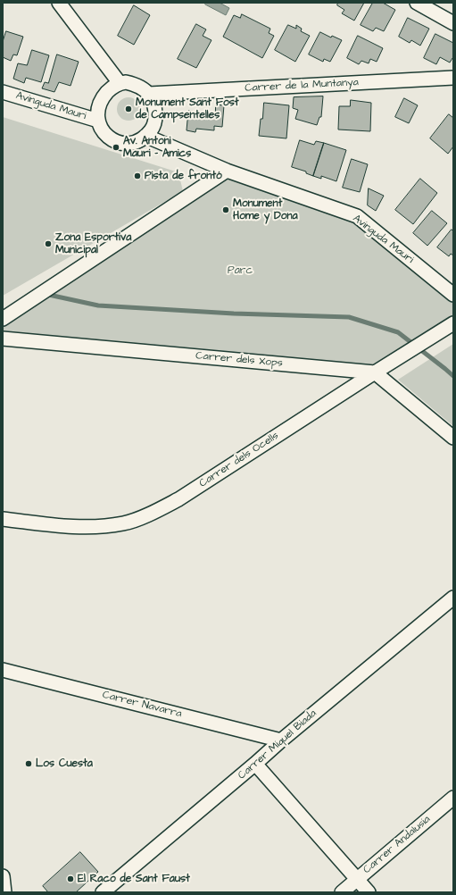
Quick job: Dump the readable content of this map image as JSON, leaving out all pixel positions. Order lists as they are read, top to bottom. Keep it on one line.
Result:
{"streets":{"street":["Carrer de la Muntanya","Avinguda Mauri","Carrer dels Xops","Carrer dels Ocells","Carrer Navarra","Carrer Miquel Biada","Carrer Andalusia"]},"crossings":[["Carrer de la Muntanya","Avinguda Mauri"],["Carrer dels Xops","Carrer dels Ocells"],["Carrer Navarra","Carrer Miquel Biada"]],"parks":["Parc"],"places":["Monument Sant Fost de Campsentelles","Av. Antoni Mauri - Amics","Pista de frontó","Monument Home y Dona","Zona Esportiva Municipal","Los Cuesta","El Raco de Sant Faust"]}
